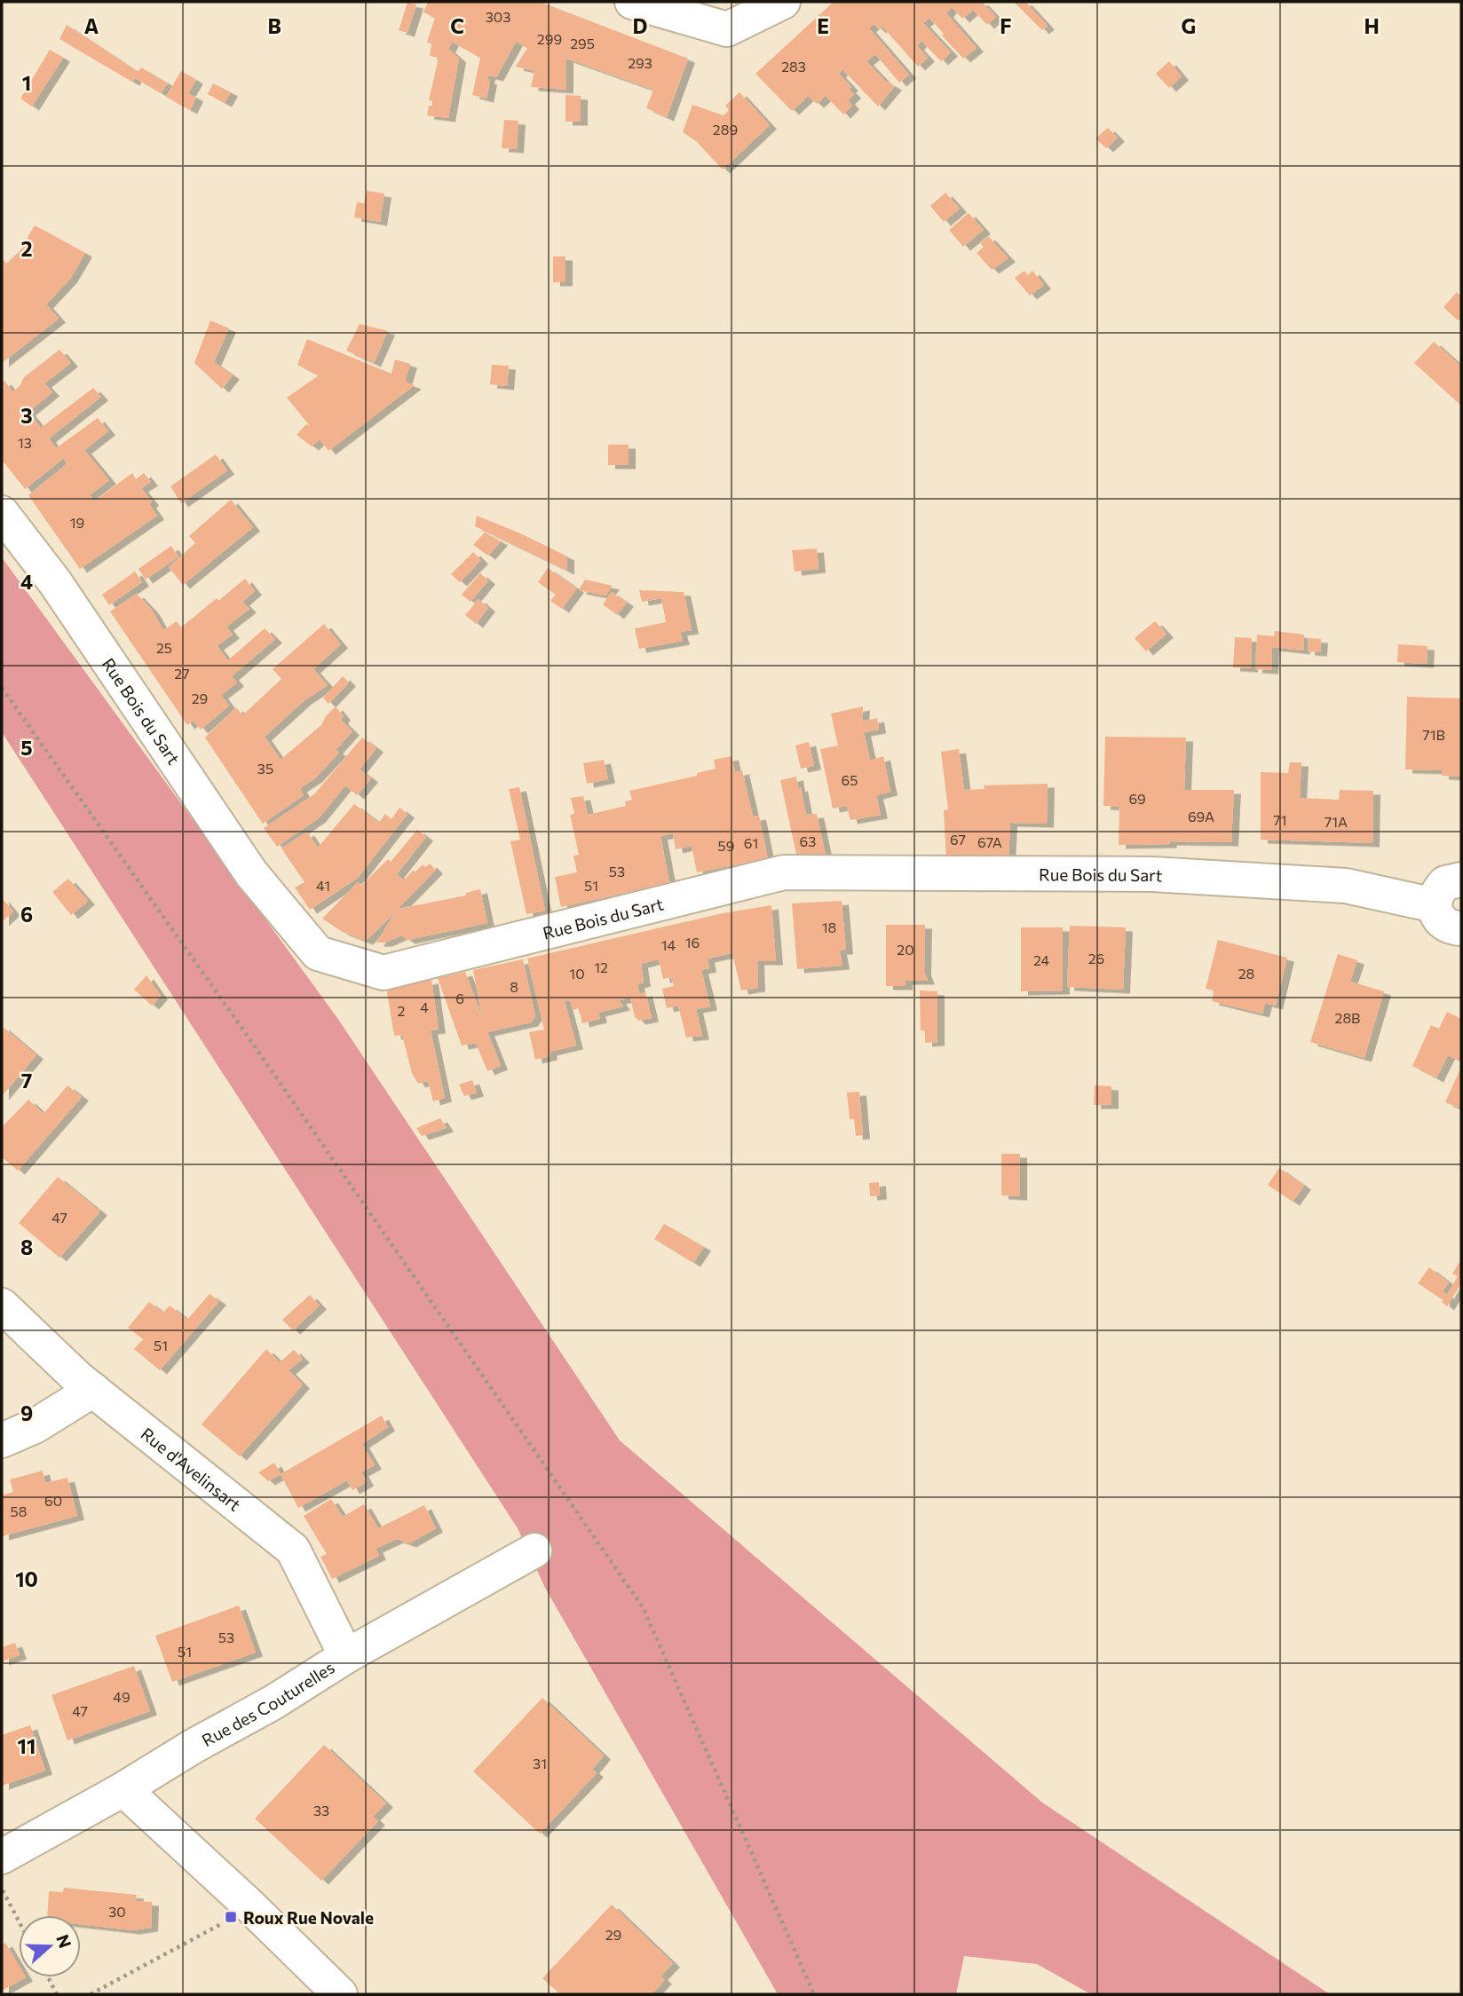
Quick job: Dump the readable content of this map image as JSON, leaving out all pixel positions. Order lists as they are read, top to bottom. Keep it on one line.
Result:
{"streets":{"street":["Rue Bois du Sart","Rue d'Avelinsart","Rue des Couturelles"]},"crossings":[["Rue d'Avelinsart","Rue des Couturelles"]],"places":{"transit":["Roux Rue Novale"]},"house_numbers":["303","299","295","293","283","289","13","19","25","27","29","71B","35","65","69","69A","71","71A","67","63","67A","61","59","53","41","51","18","16","14","20","26","24","12","10","28","8","6","4","2","28B","47","51","60","58","53","51","49","47","31","33","30","29"],"north":"right","grid":{"columns":["A","B","C","D","E","F","G","H"],"rows":["1","2","3","4","5","6","7","8","9","10","11"]}}
